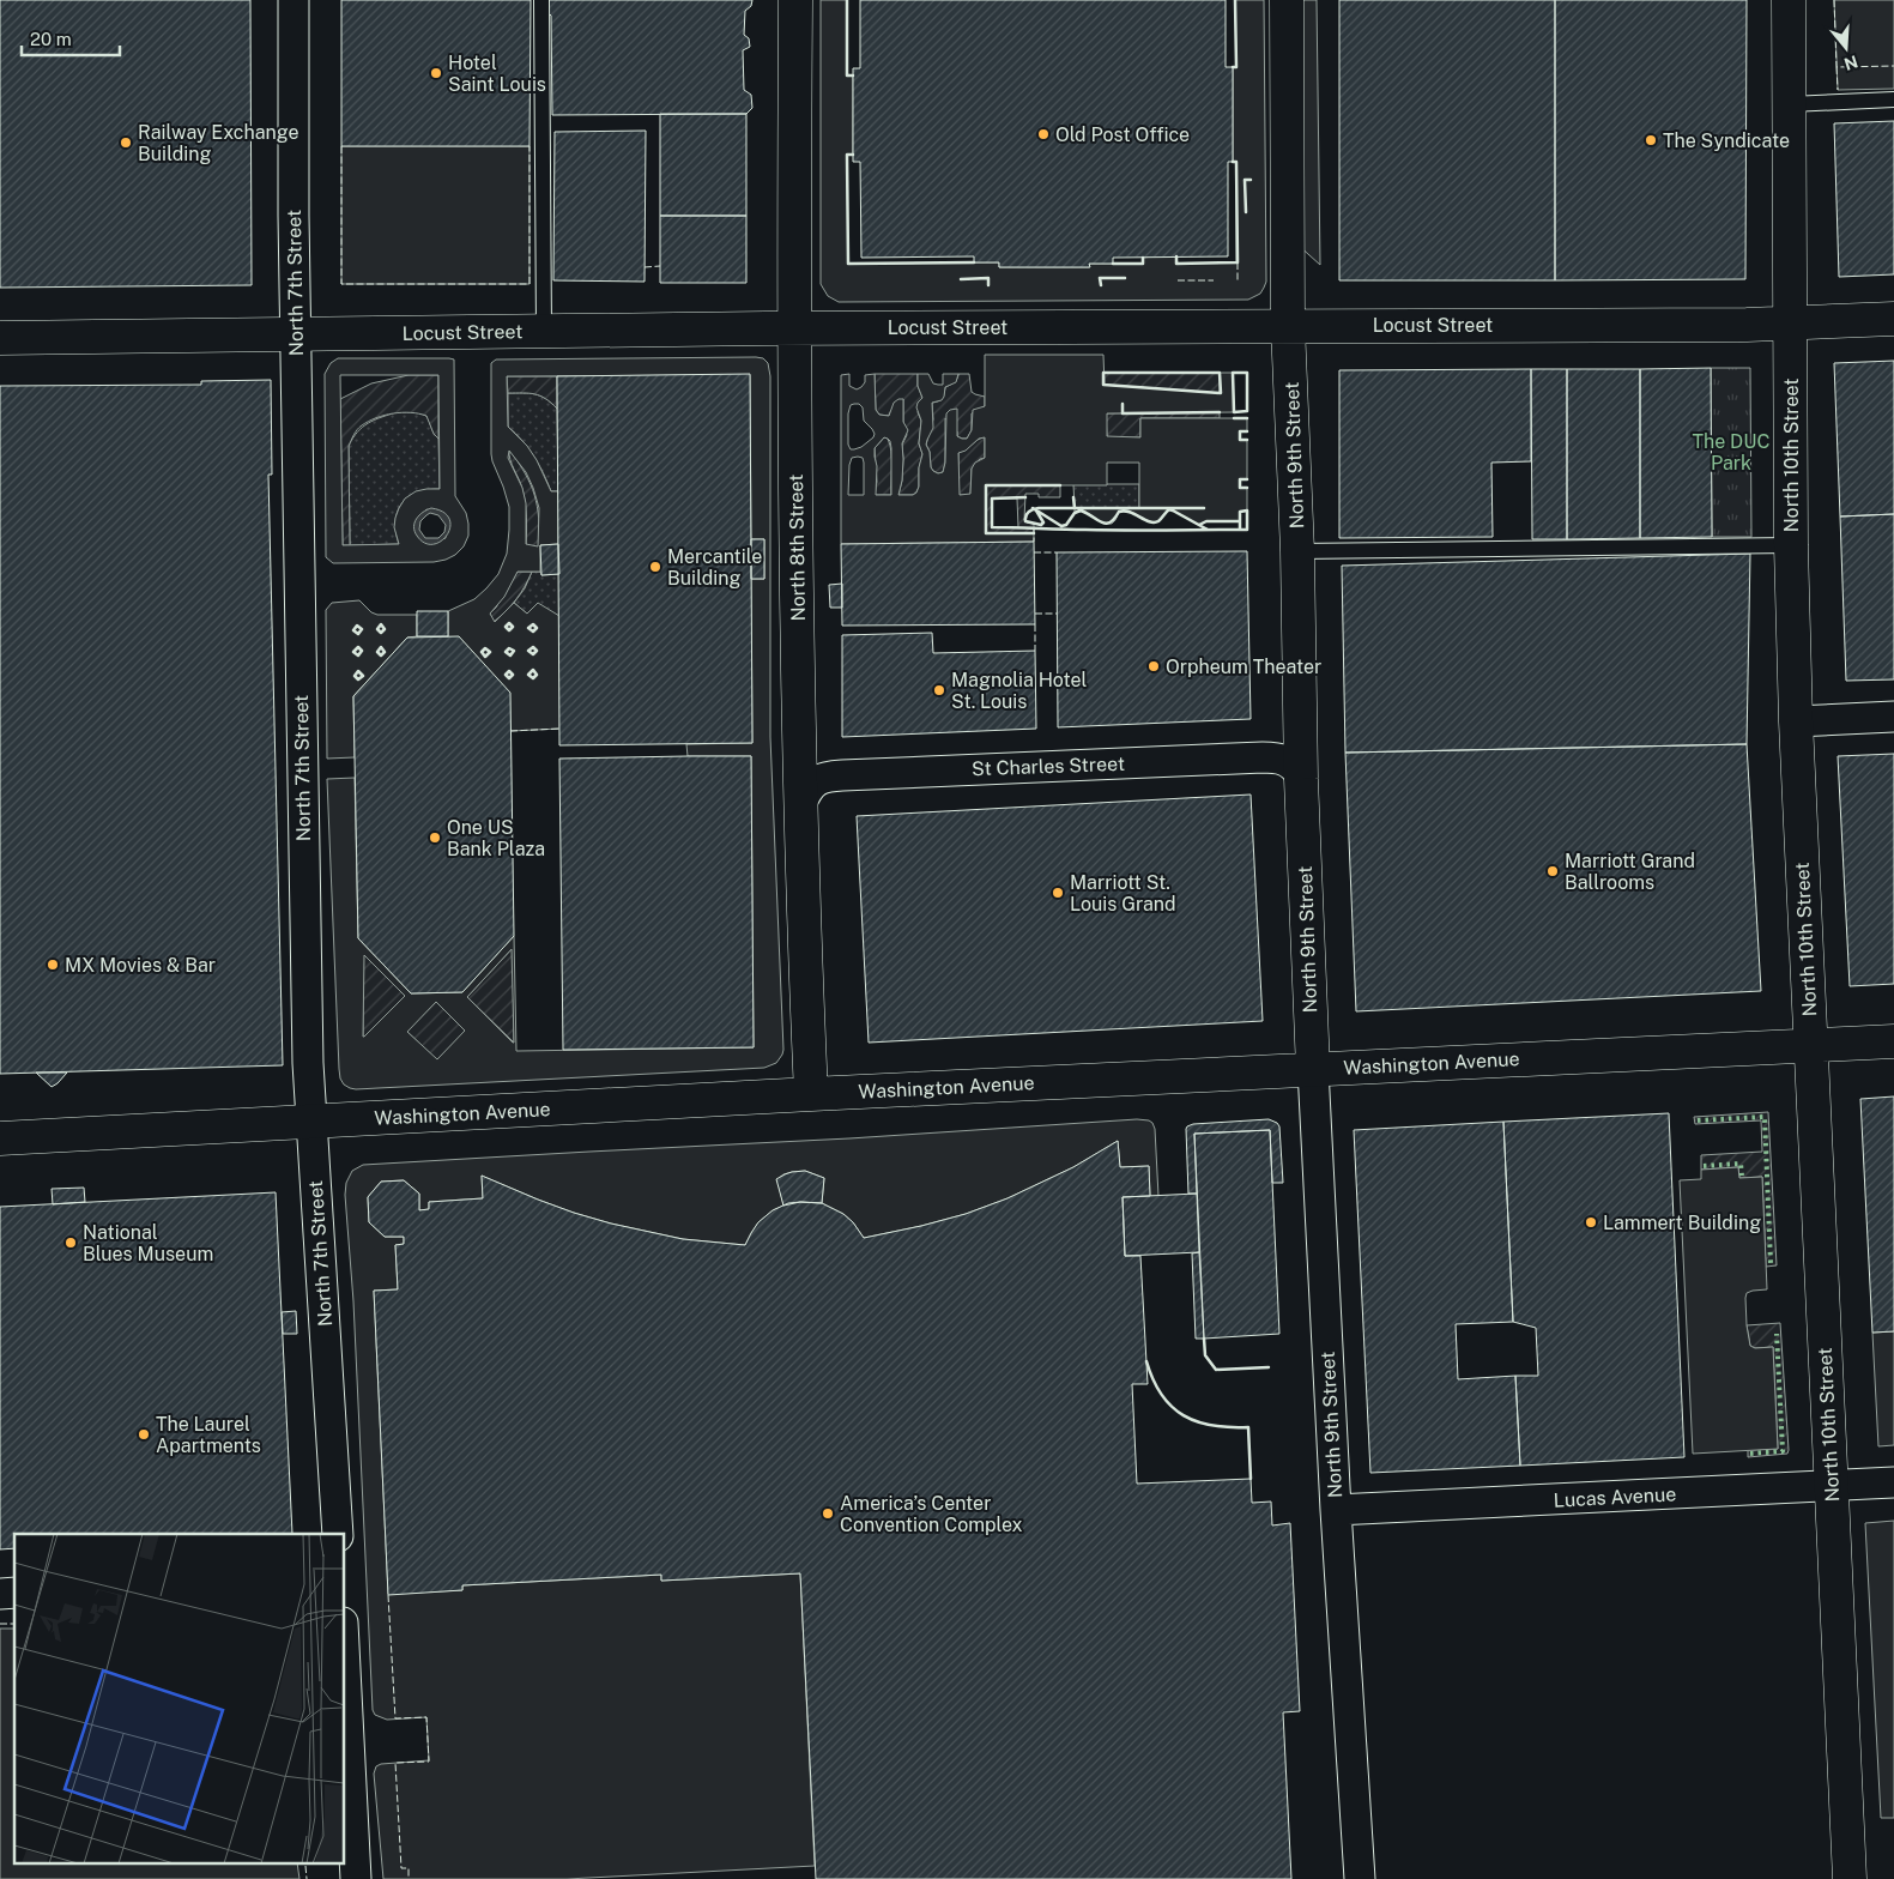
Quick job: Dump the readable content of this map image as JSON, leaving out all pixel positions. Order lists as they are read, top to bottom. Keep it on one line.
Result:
{"streets":{"street":["North 7th Street","Locust Street","North 9th Street","North 10th Street","North 8th Street","St Charles Street","Washington Avenue","Lucas Avenue"]},"crossings":[["North 7th Street","Locust Street"],["North 7th Street","Washington Avenue"],["Locust Street","North 9th Street"],["Locust Street","North 10th Street"],["Locust Street","North 8th Street"],["North 9th Street","St Charles Street"],["North 9th Street","Washington Avenue"],["North 9th Street","Lucas Avenue"],["North 10th Street","Washington Avenue"],["North 10th Street","Lucas Avenue"],["North 8th Street","St Charles Street"],["North 8th Street","Washington Avenue"]],"parks":["The DUC Park"],"places":["Hotel Saint Louis","Old Post Office","The Syndicate","Railway Exchange Building","Mercantile Building","Orpheum Theater","Magnolia Hotel St. Louis","One US Bank Plaza","Marriott Grand Ballrooms","Marriott St. Louis Grand","MX Movies & Bar","Lammert Building","National Blues Museum","The Laurel Apartments","America’s Center Convention Complex"],"scale_bar":"20 m","north":"bottom"}
